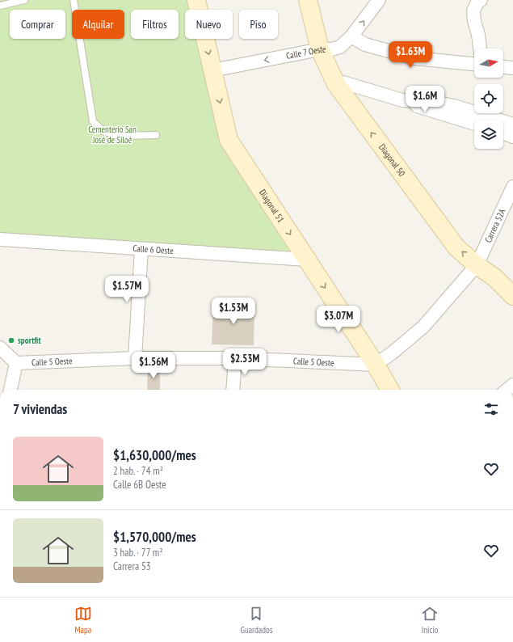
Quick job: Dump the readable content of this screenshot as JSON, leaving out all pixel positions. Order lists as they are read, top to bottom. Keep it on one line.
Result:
{"streets":{"street":["Calle 7 Oeste","Diagonal 50","Diagonal 51","Carrera 52A","Calle 6 Oeste","Calle 5 Oeste"]},"crossings":[["Calle 7 Oeste","Diagonal 50"],["Calle 7 Oeste","Diagonal 51"],["Diagonal 50","Carrera 52A"],["Diagonal 51","Calle 6 Oeste"],["Diagonal 51","Calle 5 Oeste"]],"one_way":["Diagonal 50","Diagonal 51"],"parks":["Cementerio San José de Siloé"],"places":["sportfit"],"north":"right","page":{"chip":["Comprar","Alquilar","Filtros","Nuevo","Piso"],"price":["$1.63M","$1.6M","$1.57M","$1.53M","$3.07M","$2.53M","$1.56M"],"heading":"7 viviendas","list":[{"name":"$1,630,000/mes","note":"2 hab. · 74 m² · Calle 6B Oeste"},{"name":"$1,570,000/mes","note":"3 hab. · 77 m² · Carrera 53"}],"tabs":["Mapa","Guardados","Inicio"]}}
